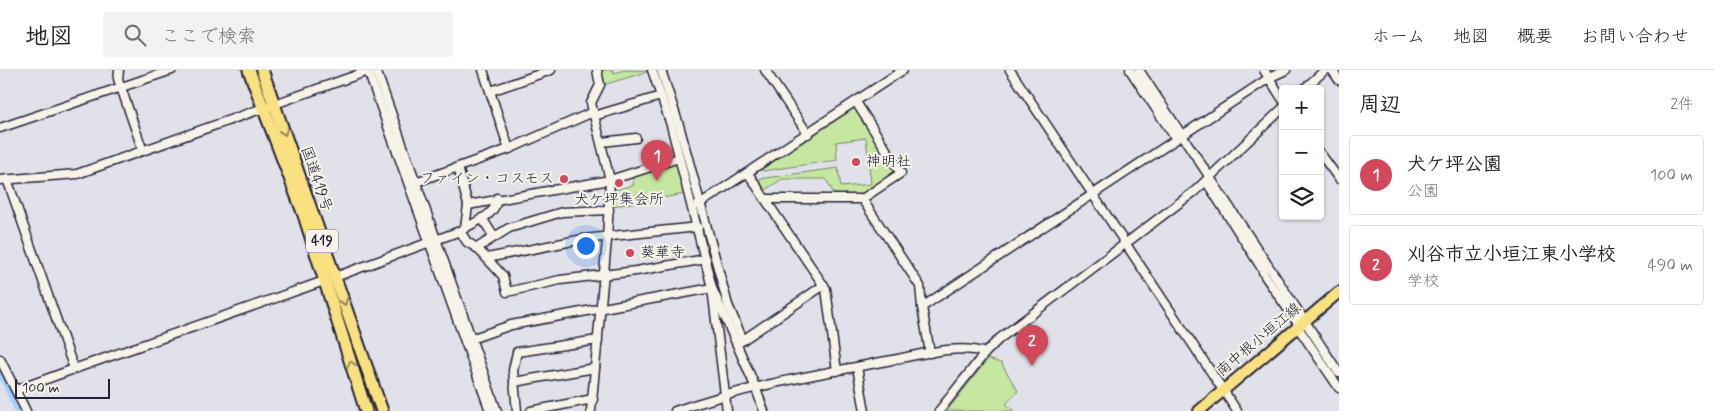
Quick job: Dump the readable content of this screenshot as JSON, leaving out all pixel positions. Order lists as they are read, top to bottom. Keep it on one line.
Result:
{"streets":{"highway":["国道419号","419"],"main road":["南中根小垣江線"]},"places":["神明社","ファイン・コスモス","犬ケ坪集会所","葵華寺"],"scale_bar":"100 m","page":{"header":"地図","search":"ここで検索","nav":["ホーム","地図","概要","お問い合わせ"],"heading":["周辺","2件"],"map_buttons":["+","−"],"list":[{"mark":"1","name":"犬ケ坪公園","note":"公園","value":"100 m"},{"mark":"2","name":"刈谷市立小垣江東小学校","note":"学校","value":"490 m"}],"pins":["1","2"],"scale":"100 m"}}
